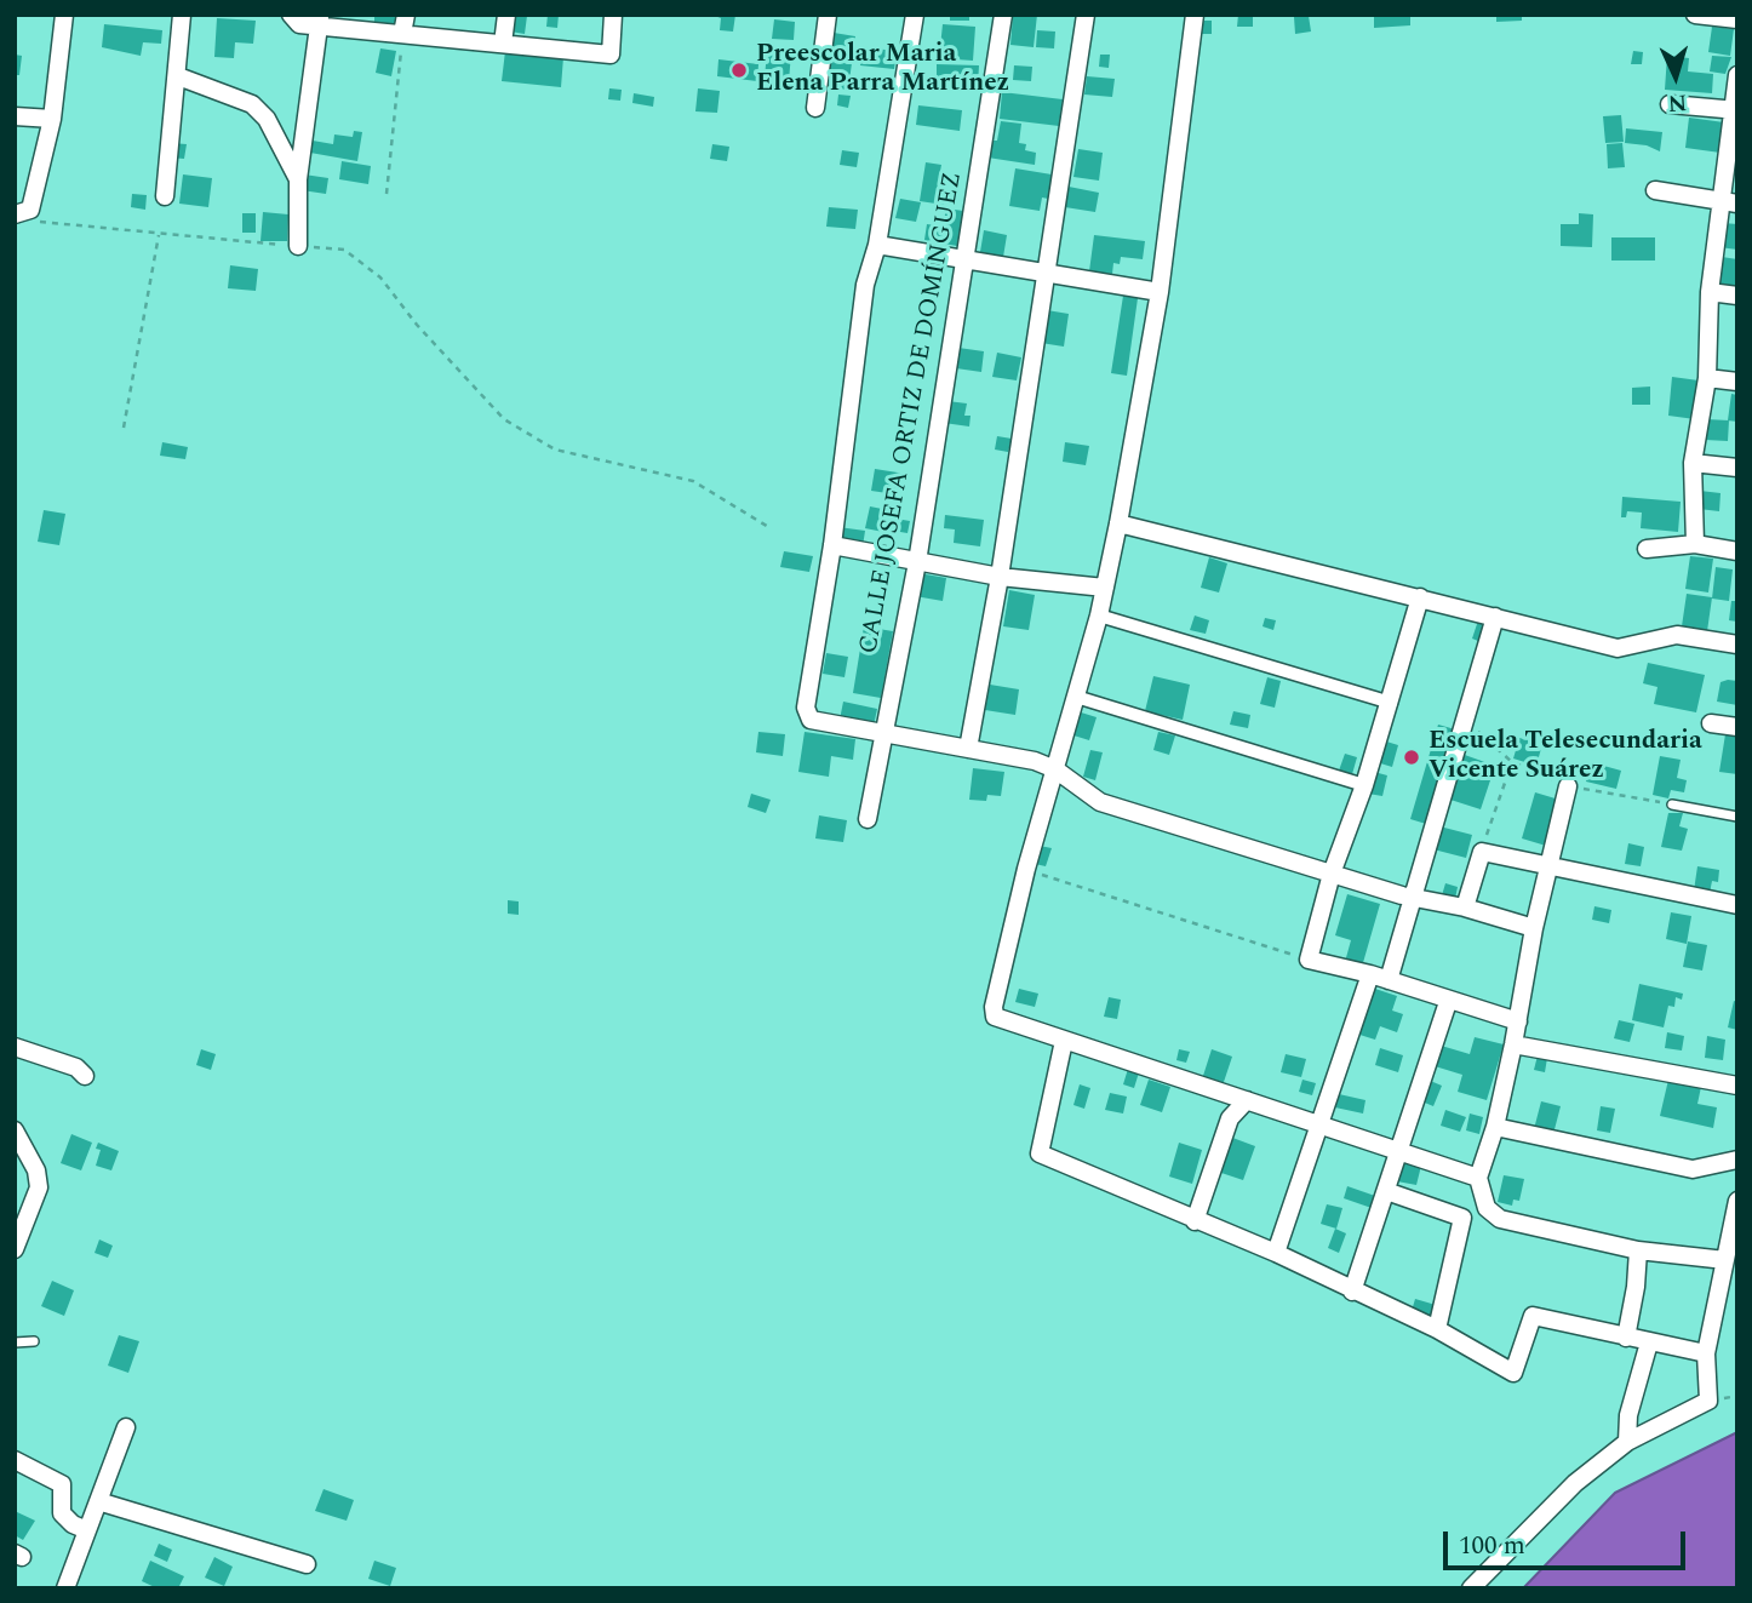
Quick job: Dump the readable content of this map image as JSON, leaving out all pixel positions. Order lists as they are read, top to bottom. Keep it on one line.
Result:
{"streets":{"street":["CALLE JOSEFA ORTIZ DE DOMÍNGUEZ"]},"places":["Preescolar Maria Elena Parra Martínez","Escuela Telesecundaria Vicente Suárez"],"scale_bar":"100 m","north":"bottom"}
